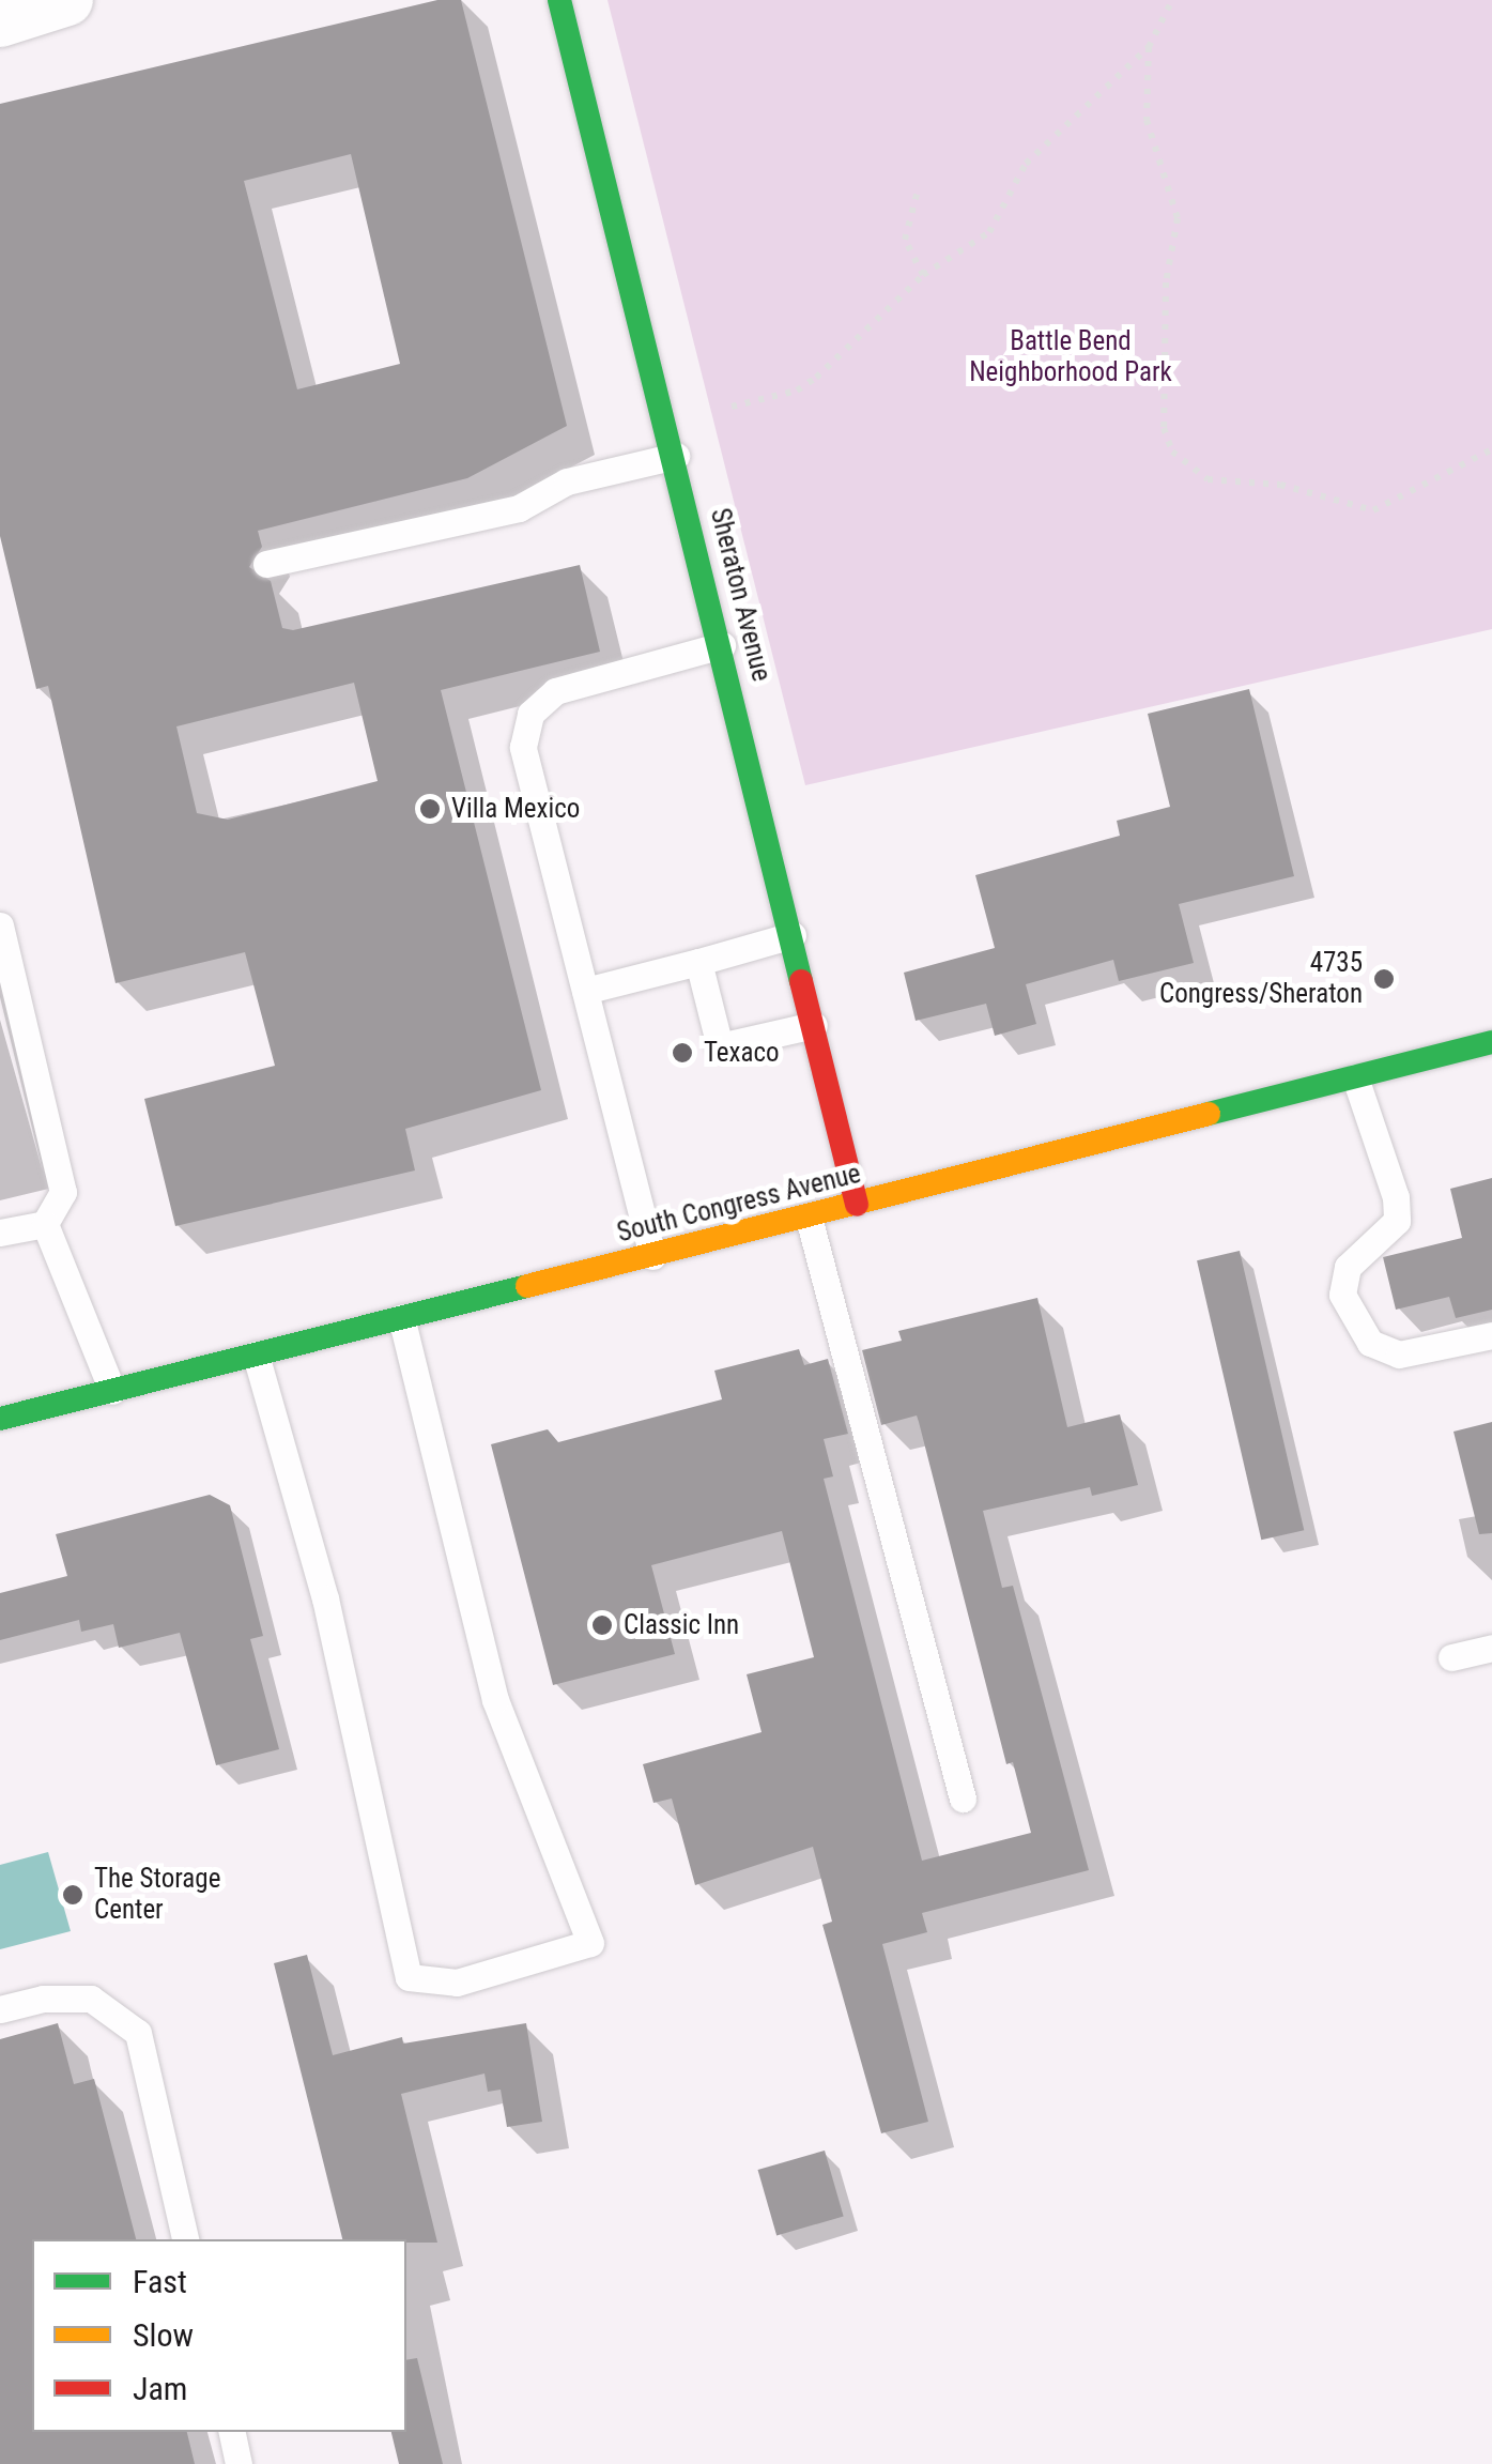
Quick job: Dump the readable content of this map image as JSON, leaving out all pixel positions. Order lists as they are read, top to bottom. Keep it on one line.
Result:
{"streets":{"main road":["Sheraton Avenue","South Congress Avenue"]},"crossings":[["Sheraton Avenue","South Congress Avenue"]],"parks":["Battle Bend Neighborhood Park"],"places":["Villa Mexico","4735 Congress/Sheraton","Texaco","Classic Inn","The Storage Center"],"legend":["Fast","Slow","Jam"]}
